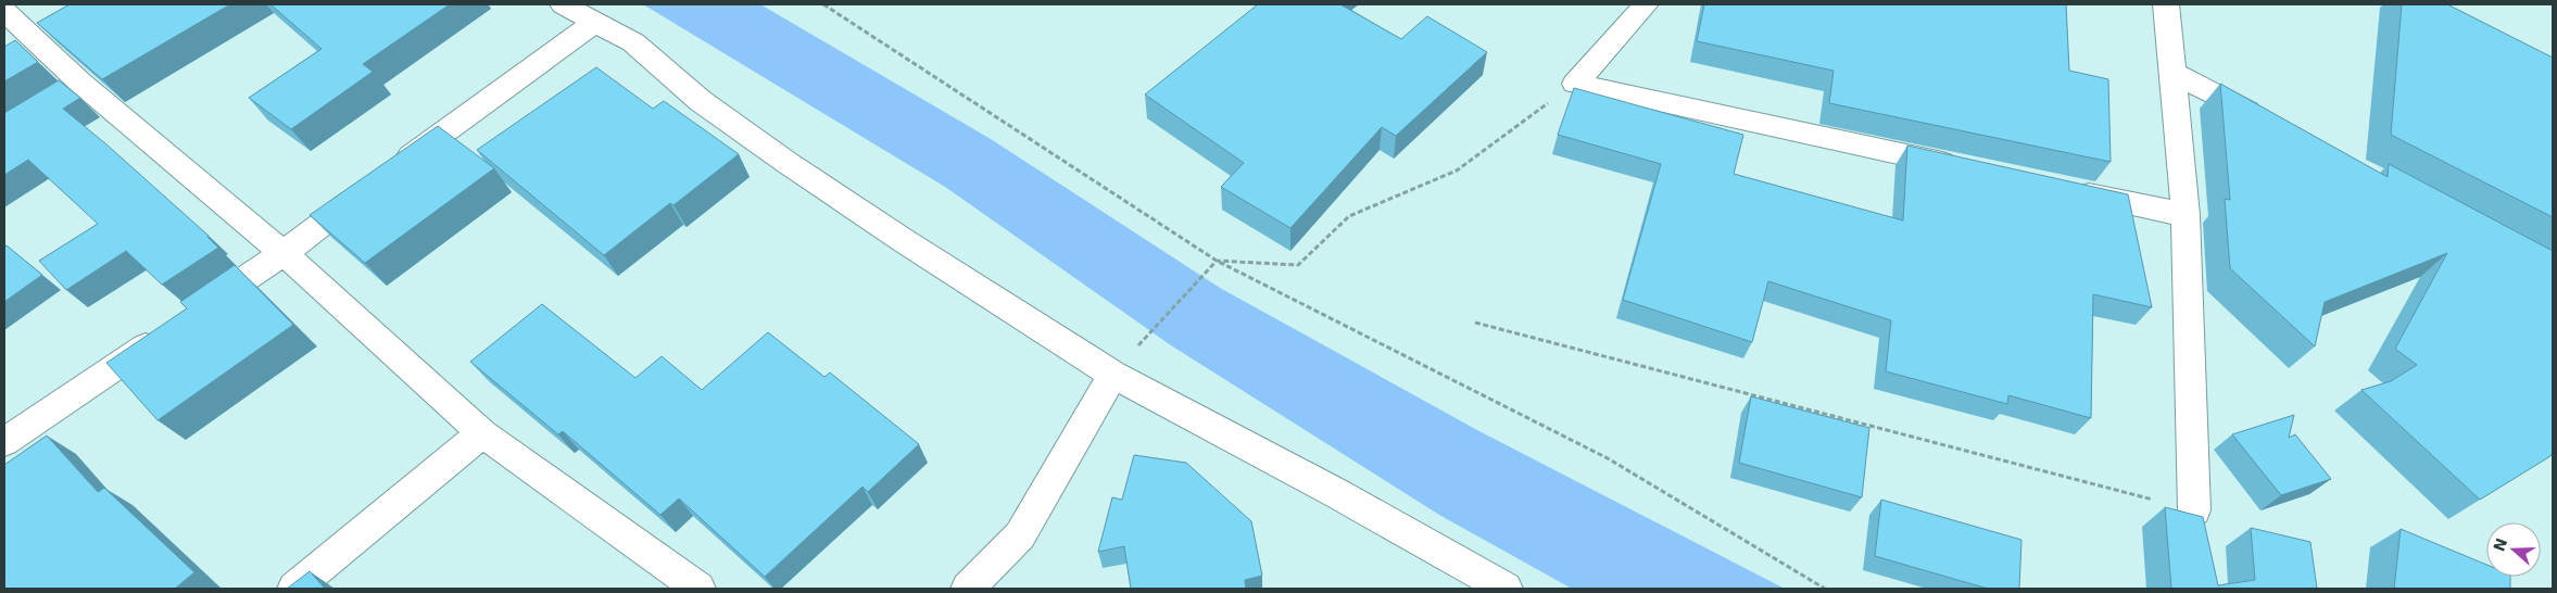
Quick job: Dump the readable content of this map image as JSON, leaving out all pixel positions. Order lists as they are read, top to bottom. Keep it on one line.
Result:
{"north":"left"}
